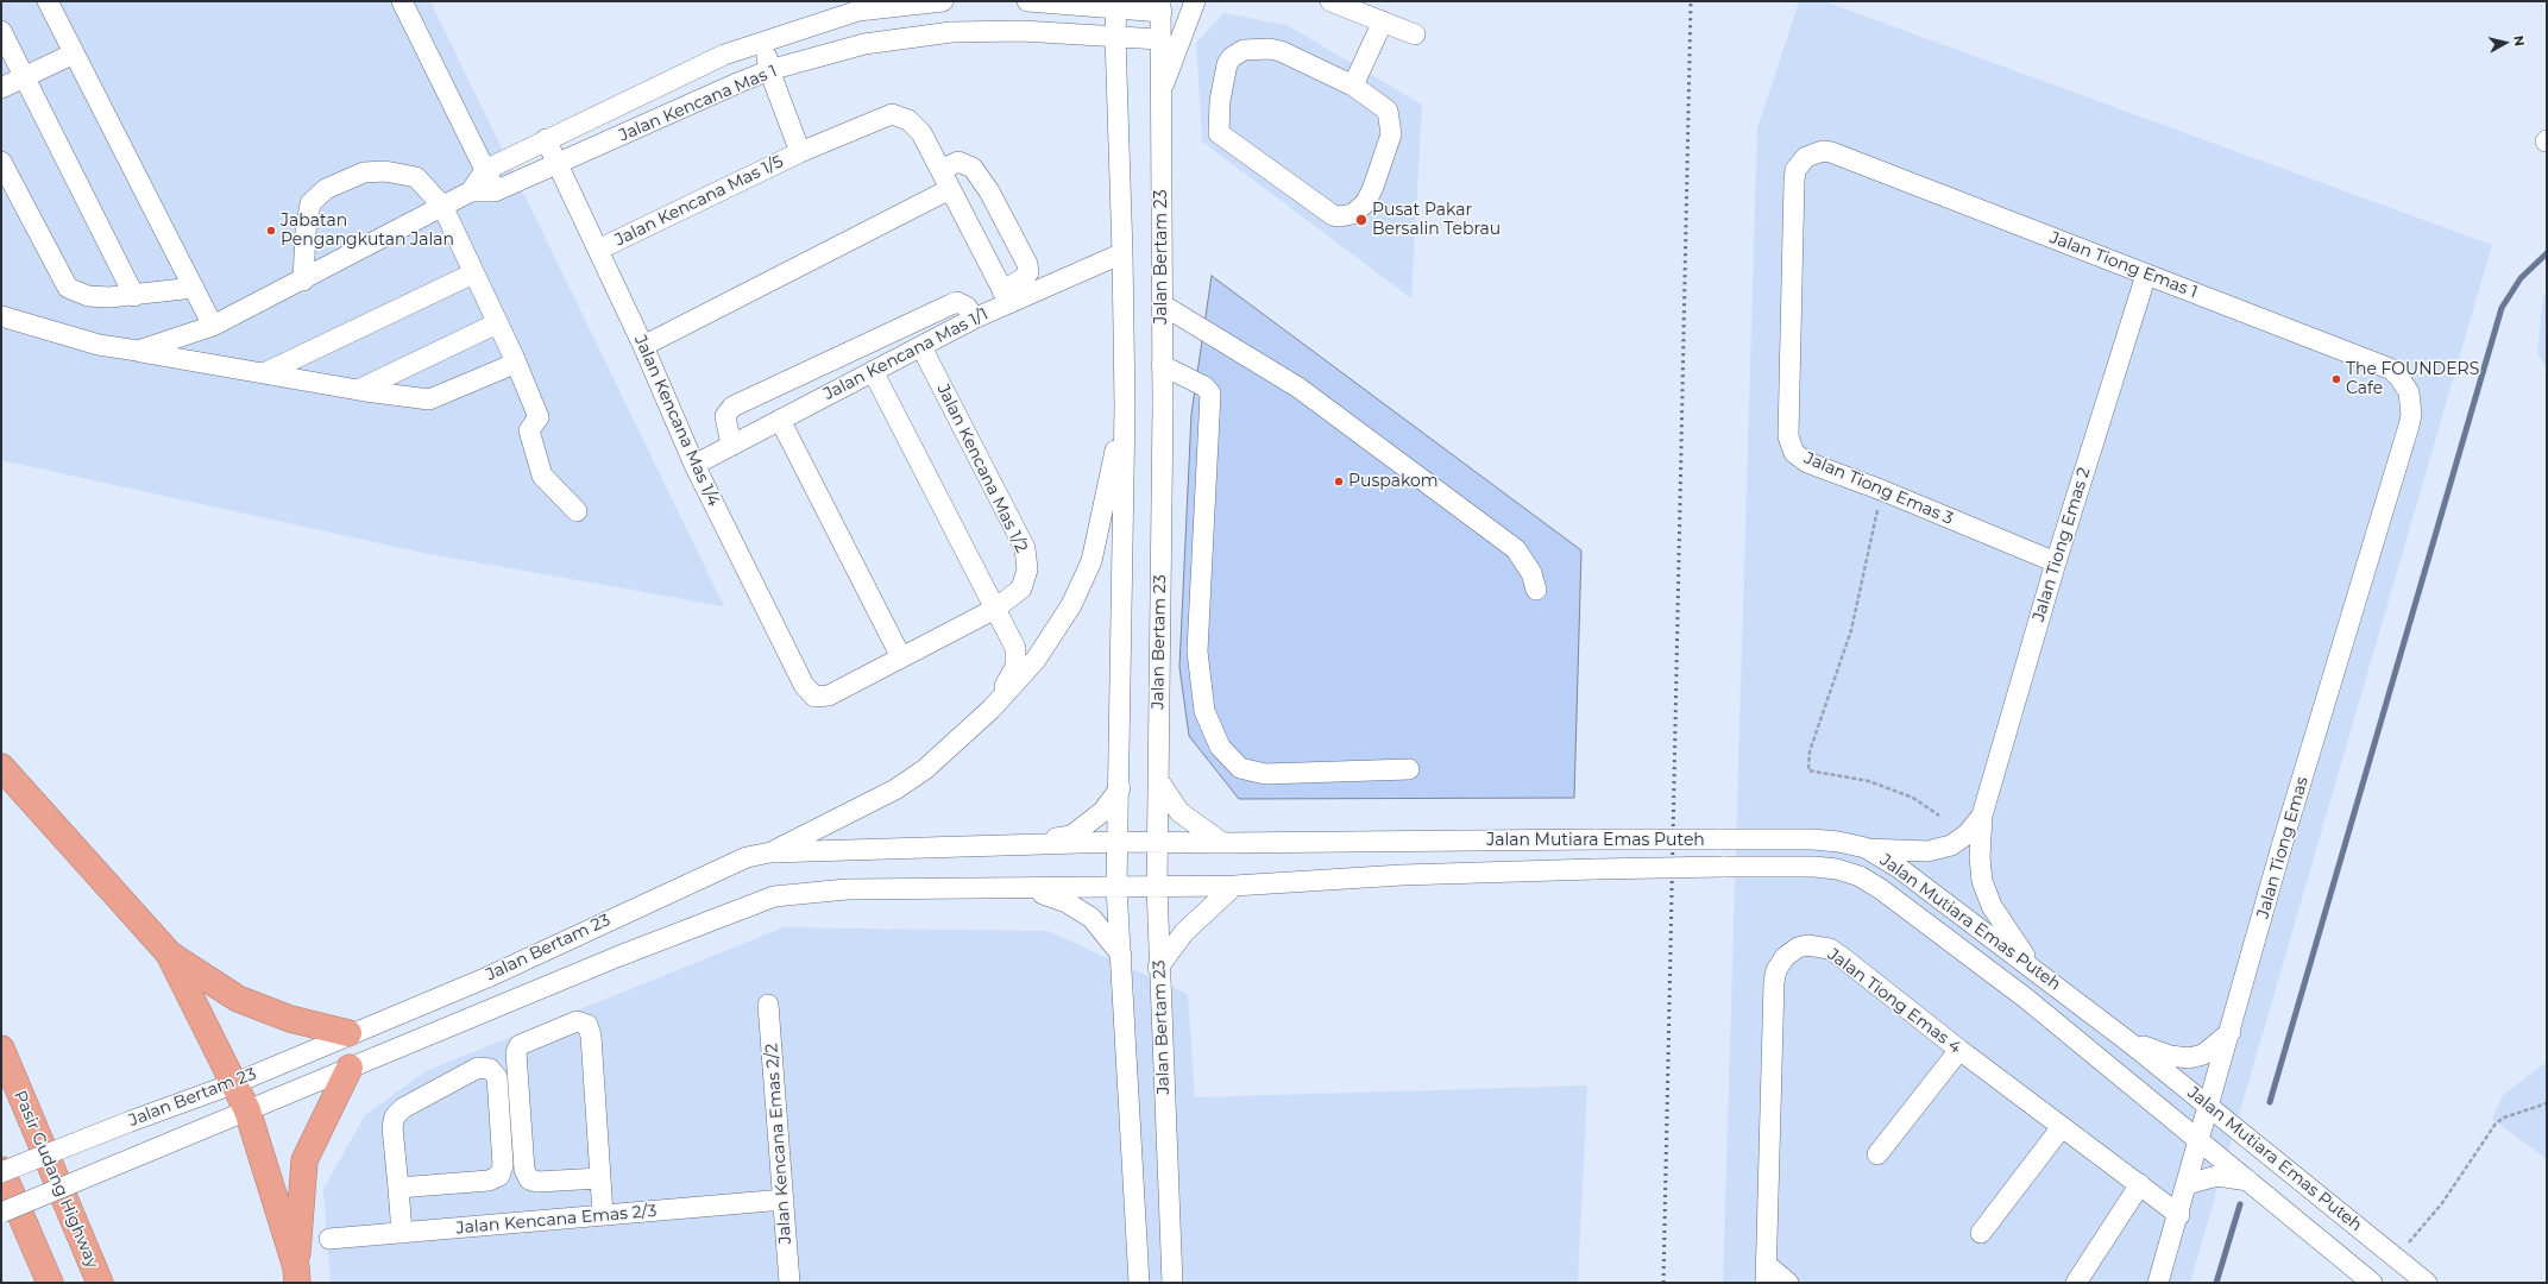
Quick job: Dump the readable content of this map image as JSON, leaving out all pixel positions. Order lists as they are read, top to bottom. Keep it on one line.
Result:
{"streets":{"highway":["Pasir Gudang Highway"],"street":["Jalan Kencana Mas 1","Jalan Kencana Mas 1/5","Jalan Bertam 23","Jalan Tiong Emas 1","Jalan Kencana Mas 1/1","Jalan Kencana Mas 1/4","Jalan Kencana Mas 1/2","Jalan Tiong Emas 3","Jalan Tiong Emas 2","Jalan Mutiara Emas Puteh","Jalan Tiong Emas","Jalan Tiong Emas 4","Jalan Kencana Emas 2/2","Jalan Kencana Emas 2/3"]},"crossings":[["Jalan Kencana Mas 1","Jalan Kencana Mas 1/5"],["Jalan Kencana Mas 1","Jalan Bertam 23"],["Jalan Kencana Mas 1","Jalan Kencana Mas 1/4"],["Jalan Kencana Mas 1/5","Jalan Kencana Mas 1/1"],["Jalan Kencana Mas 1/5","Jalan Kencana Mas 1/4"],["Jalan Bertam 23","Jalan Mutiara Emas Puteh"],["Jalan Tiong Emas 1","Jalan Tiong Emas 3"],["Jalan Tiong Emas 1","Jalan Tiong Emas 2"],["Jalan Tiong Emas 1","Jalan Tiong Emas"],["Jalan Kencana Mas 1/1","Jalan Kencana Mas 1/4"],["Jalan Kencana Mas 1/1","Jalan Kencana Mas 1/2"],["Jalan Kencana Mas 1/4","Jalan Kencana Mas 1/2"],["Jalan Tiong Emas 3","Jalan Tiong Emas 2"],["Jalan Tiong Emas 2","Jalan Mutiara Emas Puteh"],["Jalan Mutiara Emas Puteh","Jalan Tiong Emas"],["Jalan Tiong Emas","Jalan Tiong Emas 4"],["Jalan Kencana Emas 2/2","Jalan Kencana Emas 2/3"]],"places":["Pusat Pakar Bersalin Tebrau","Jabatan Pengangkutan Jalan","The FOUNDERS Cafe","Puspakom"],"north":"right"}
